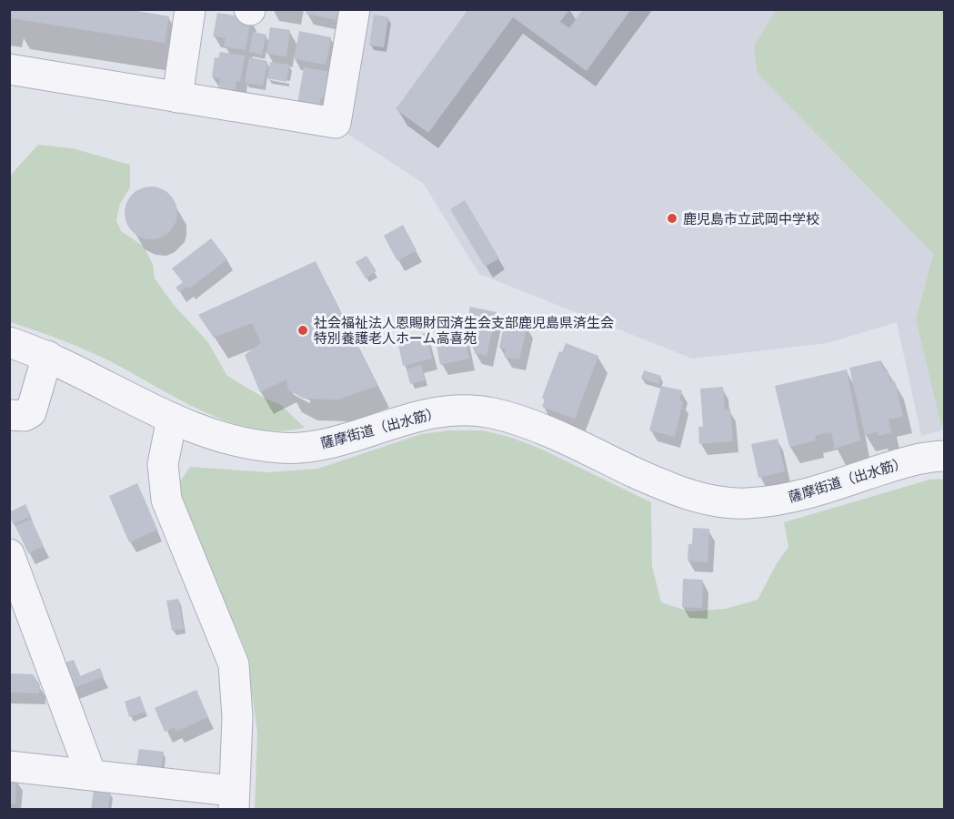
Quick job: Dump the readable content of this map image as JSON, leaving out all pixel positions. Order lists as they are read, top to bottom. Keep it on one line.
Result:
{"streets":{"street":["薩摩街道（出水筋）"]},"places":["鹿児島市立武岡中学校","社会福祉法人恩賜財団済生会支部鹿児島県済生会 特別養護老人ホーム高喜苑"]}
